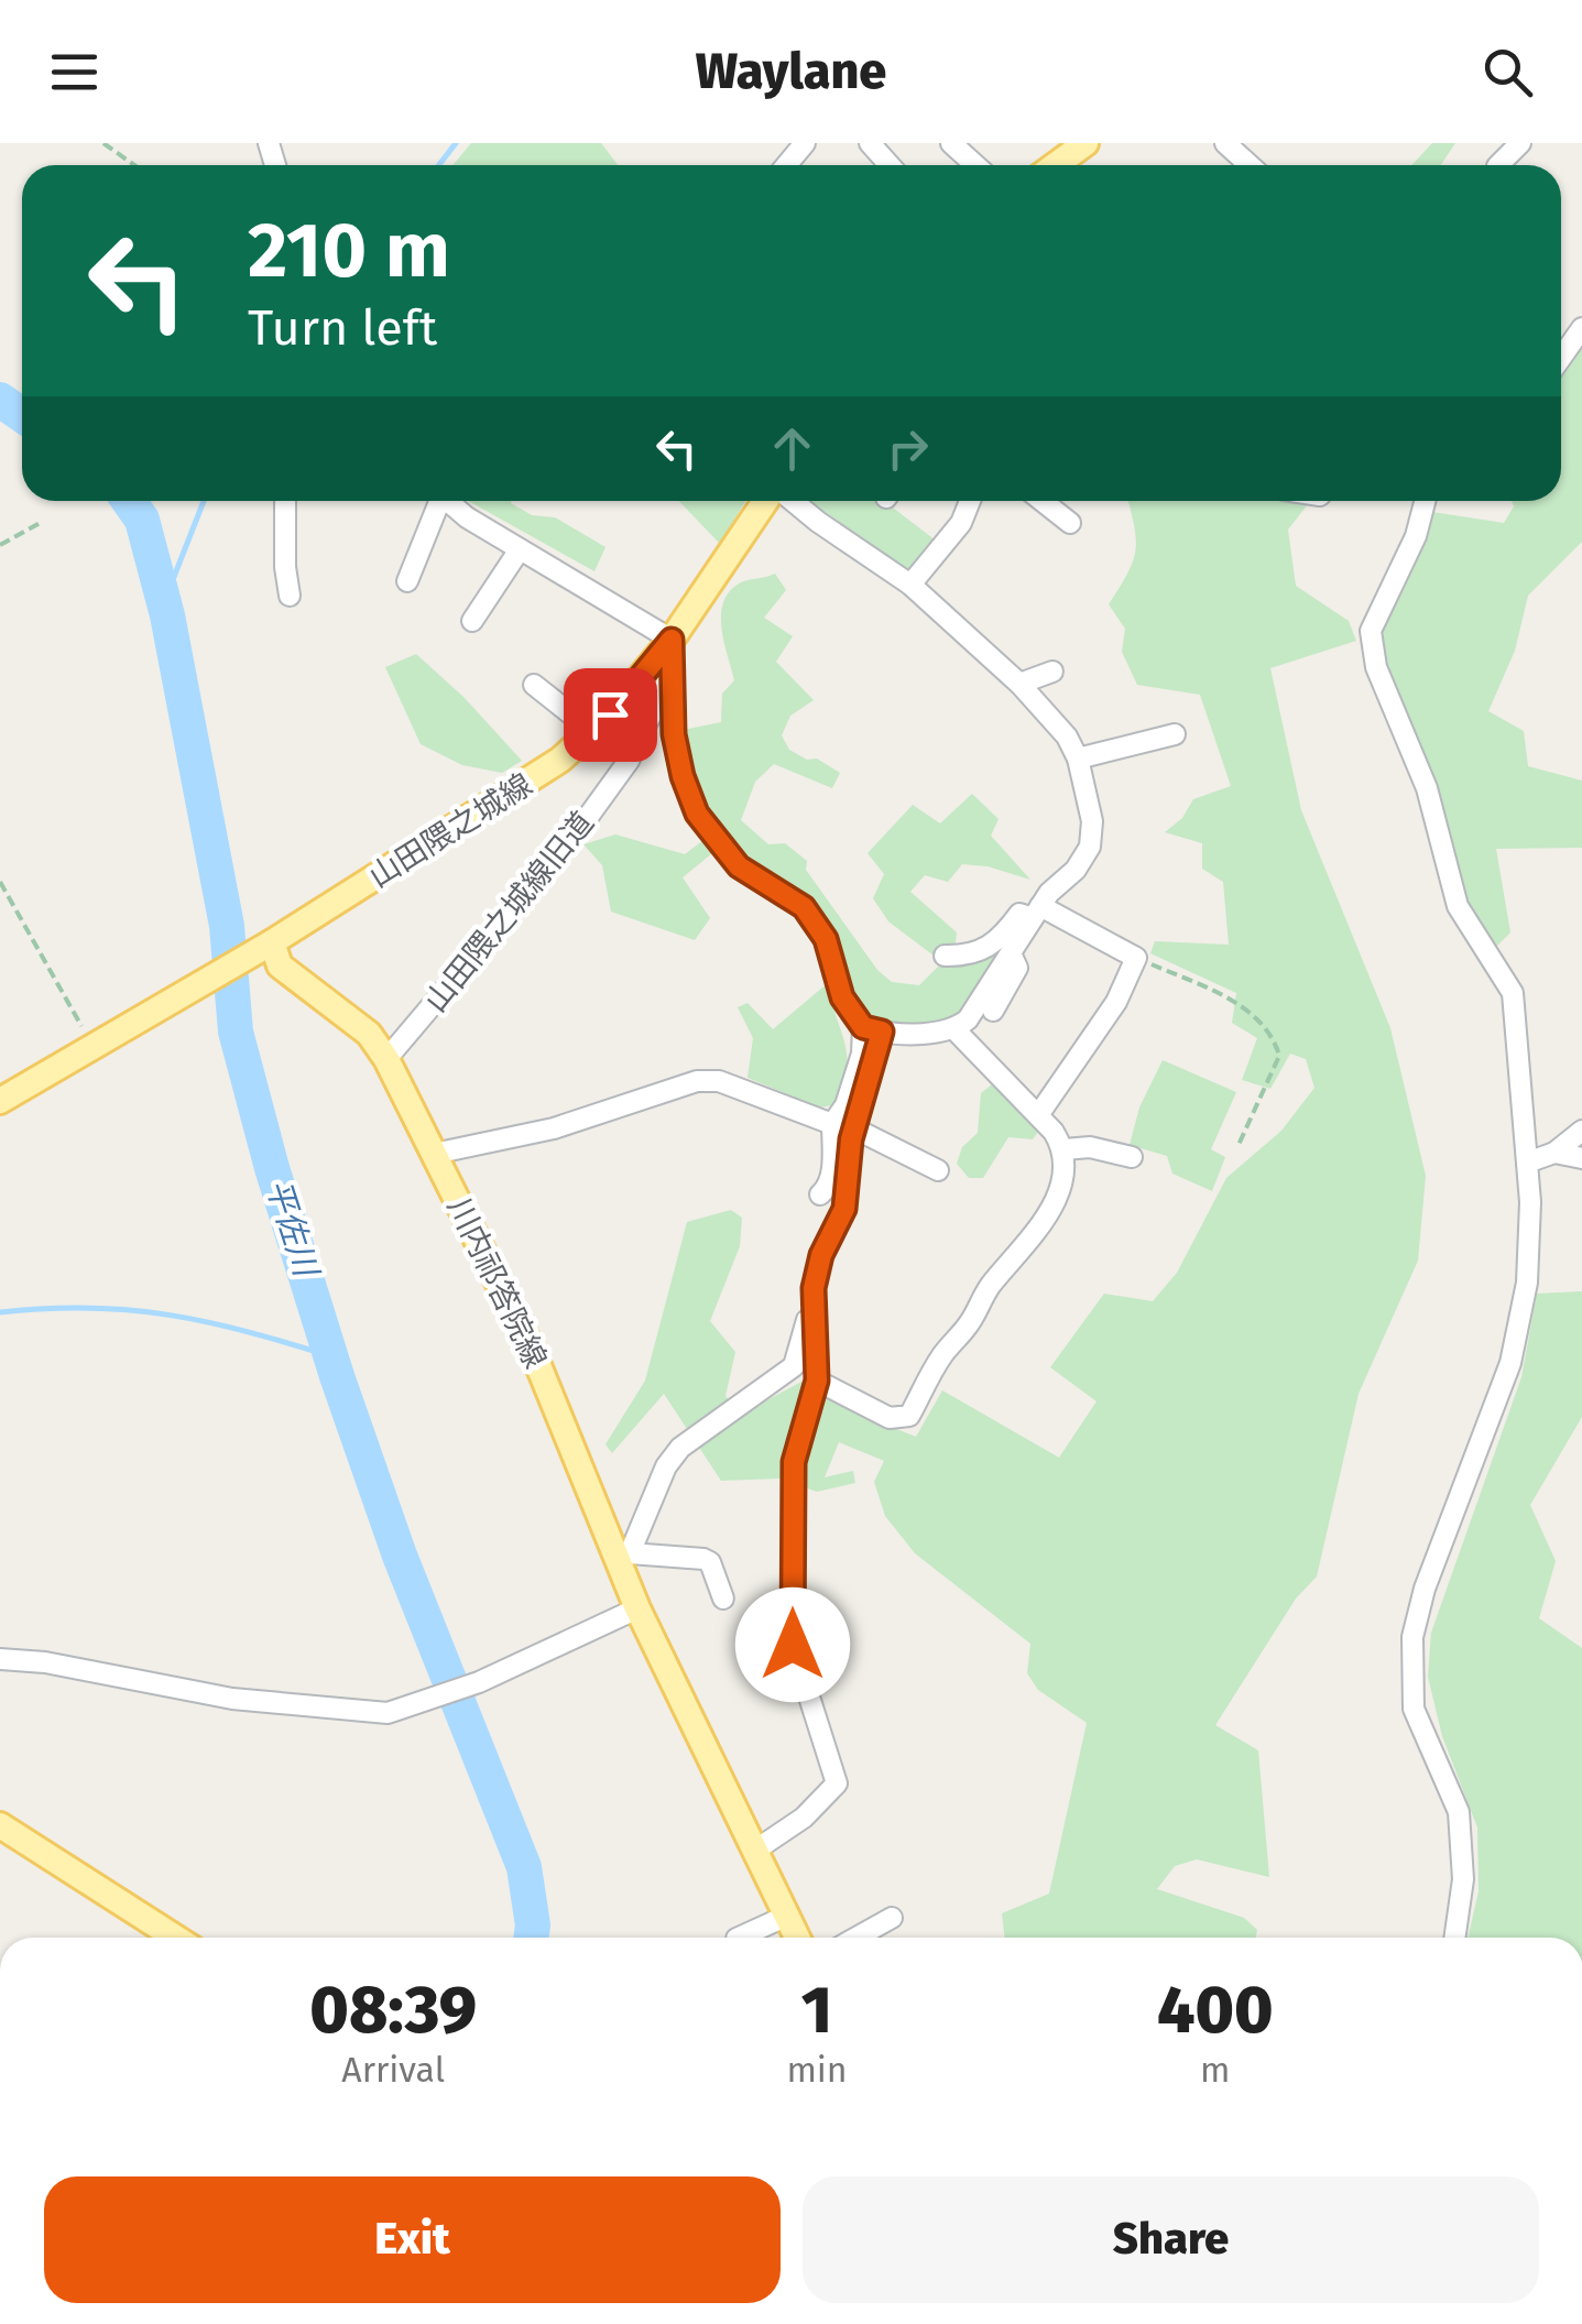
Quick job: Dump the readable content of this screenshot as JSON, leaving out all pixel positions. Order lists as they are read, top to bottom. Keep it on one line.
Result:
{"streets":{"main road":["山田隈之城線","川内祁答院線"],"street":["山田隈之城線旧道"]},"crossings":[["山田隈之城線","山田隈之城線旧道"],["山田隈之城線","川内祁答院線"],["山田隈之城線旧道","川内祁答院線"]],"water":["平佐川"],"page":{"header":"Waylane","turn":["210 m","Turn left"],"eta":["08:39","Arrival","1","min","400","m"],"buttons":["Exit","Share"]}}
